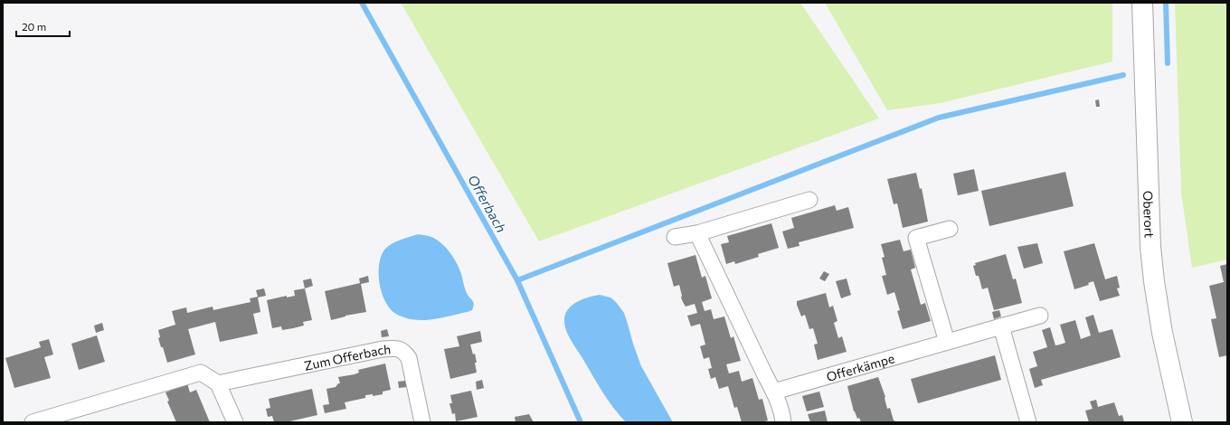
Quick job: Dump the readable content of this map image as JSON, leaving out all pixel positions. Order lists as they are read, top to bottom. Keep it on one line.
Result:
{"streets":{"main road":["Oberort"],"street":["Zum Offerbach","Offerkämpe"]},"water":["Offerbach"],"scale_bar":"20 m"}
